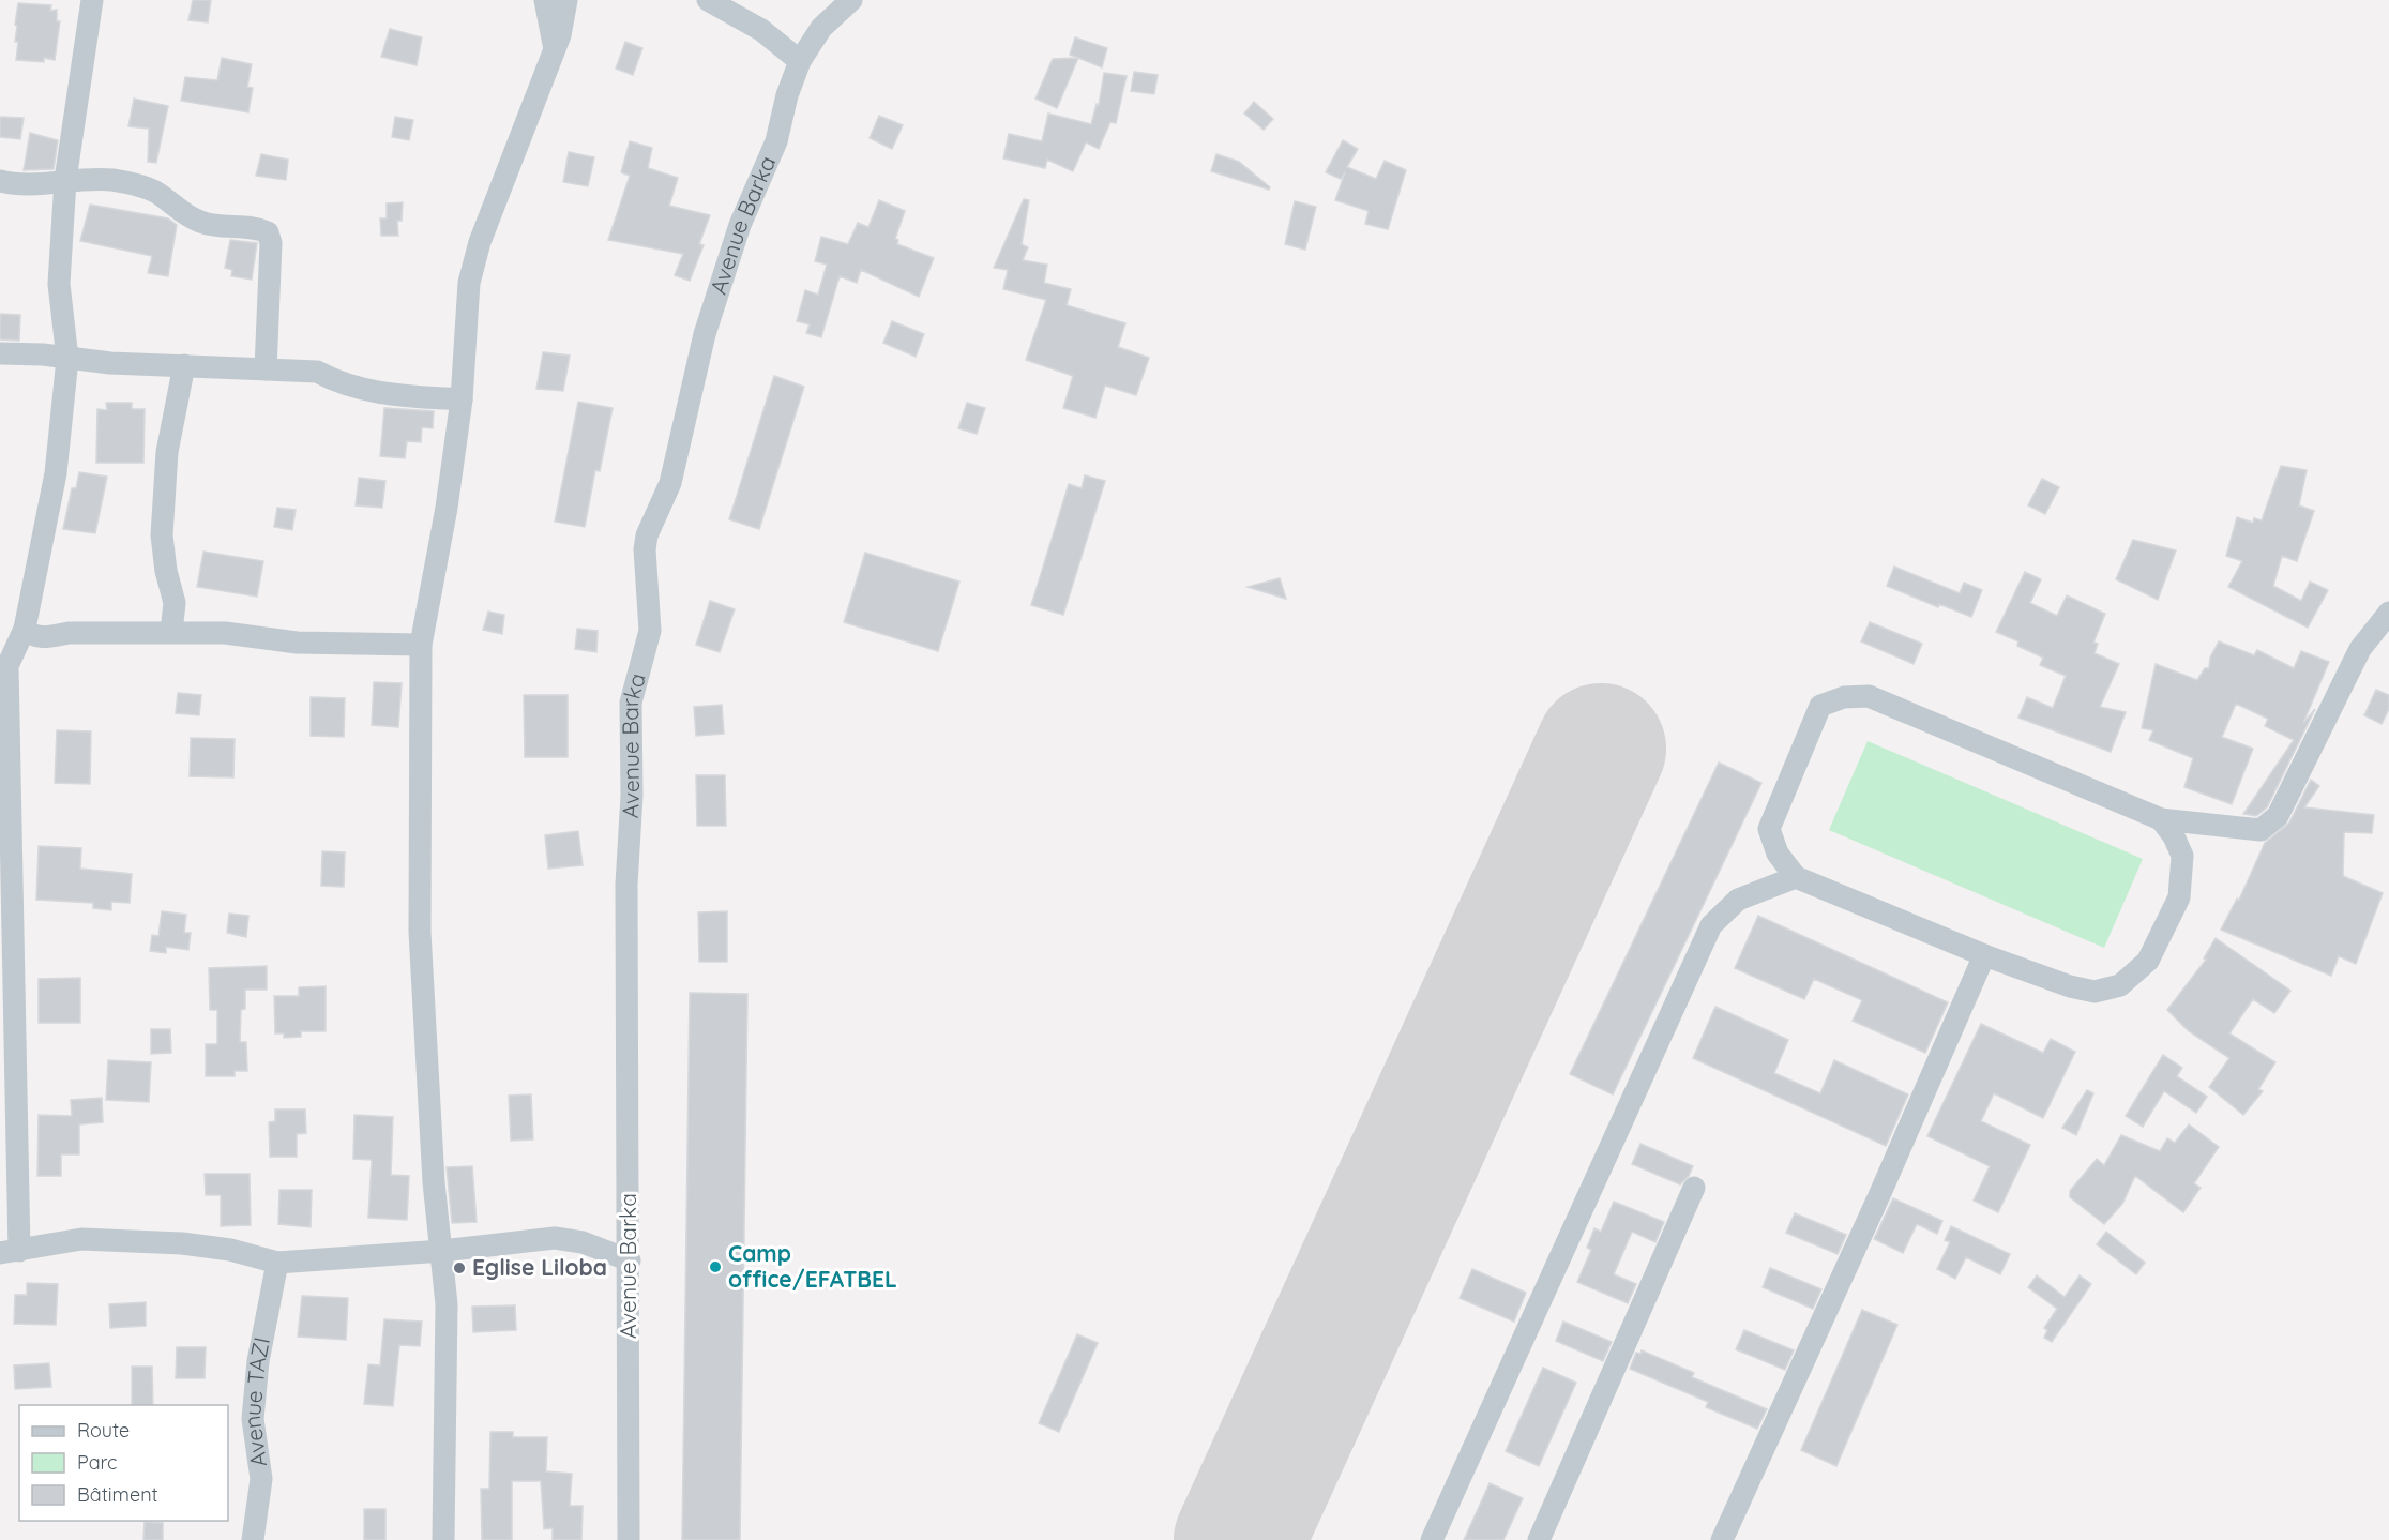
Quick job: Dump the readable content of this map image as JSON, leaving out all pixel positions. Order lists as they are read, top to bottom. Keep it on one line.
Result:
{"streets":{"street":["Avenue Barka","Avenue TAZI"]},"places":["Camp office/EFATBEL","Eglise Liloba"],"legend":["Route","Parc","Bâtiment"]}
